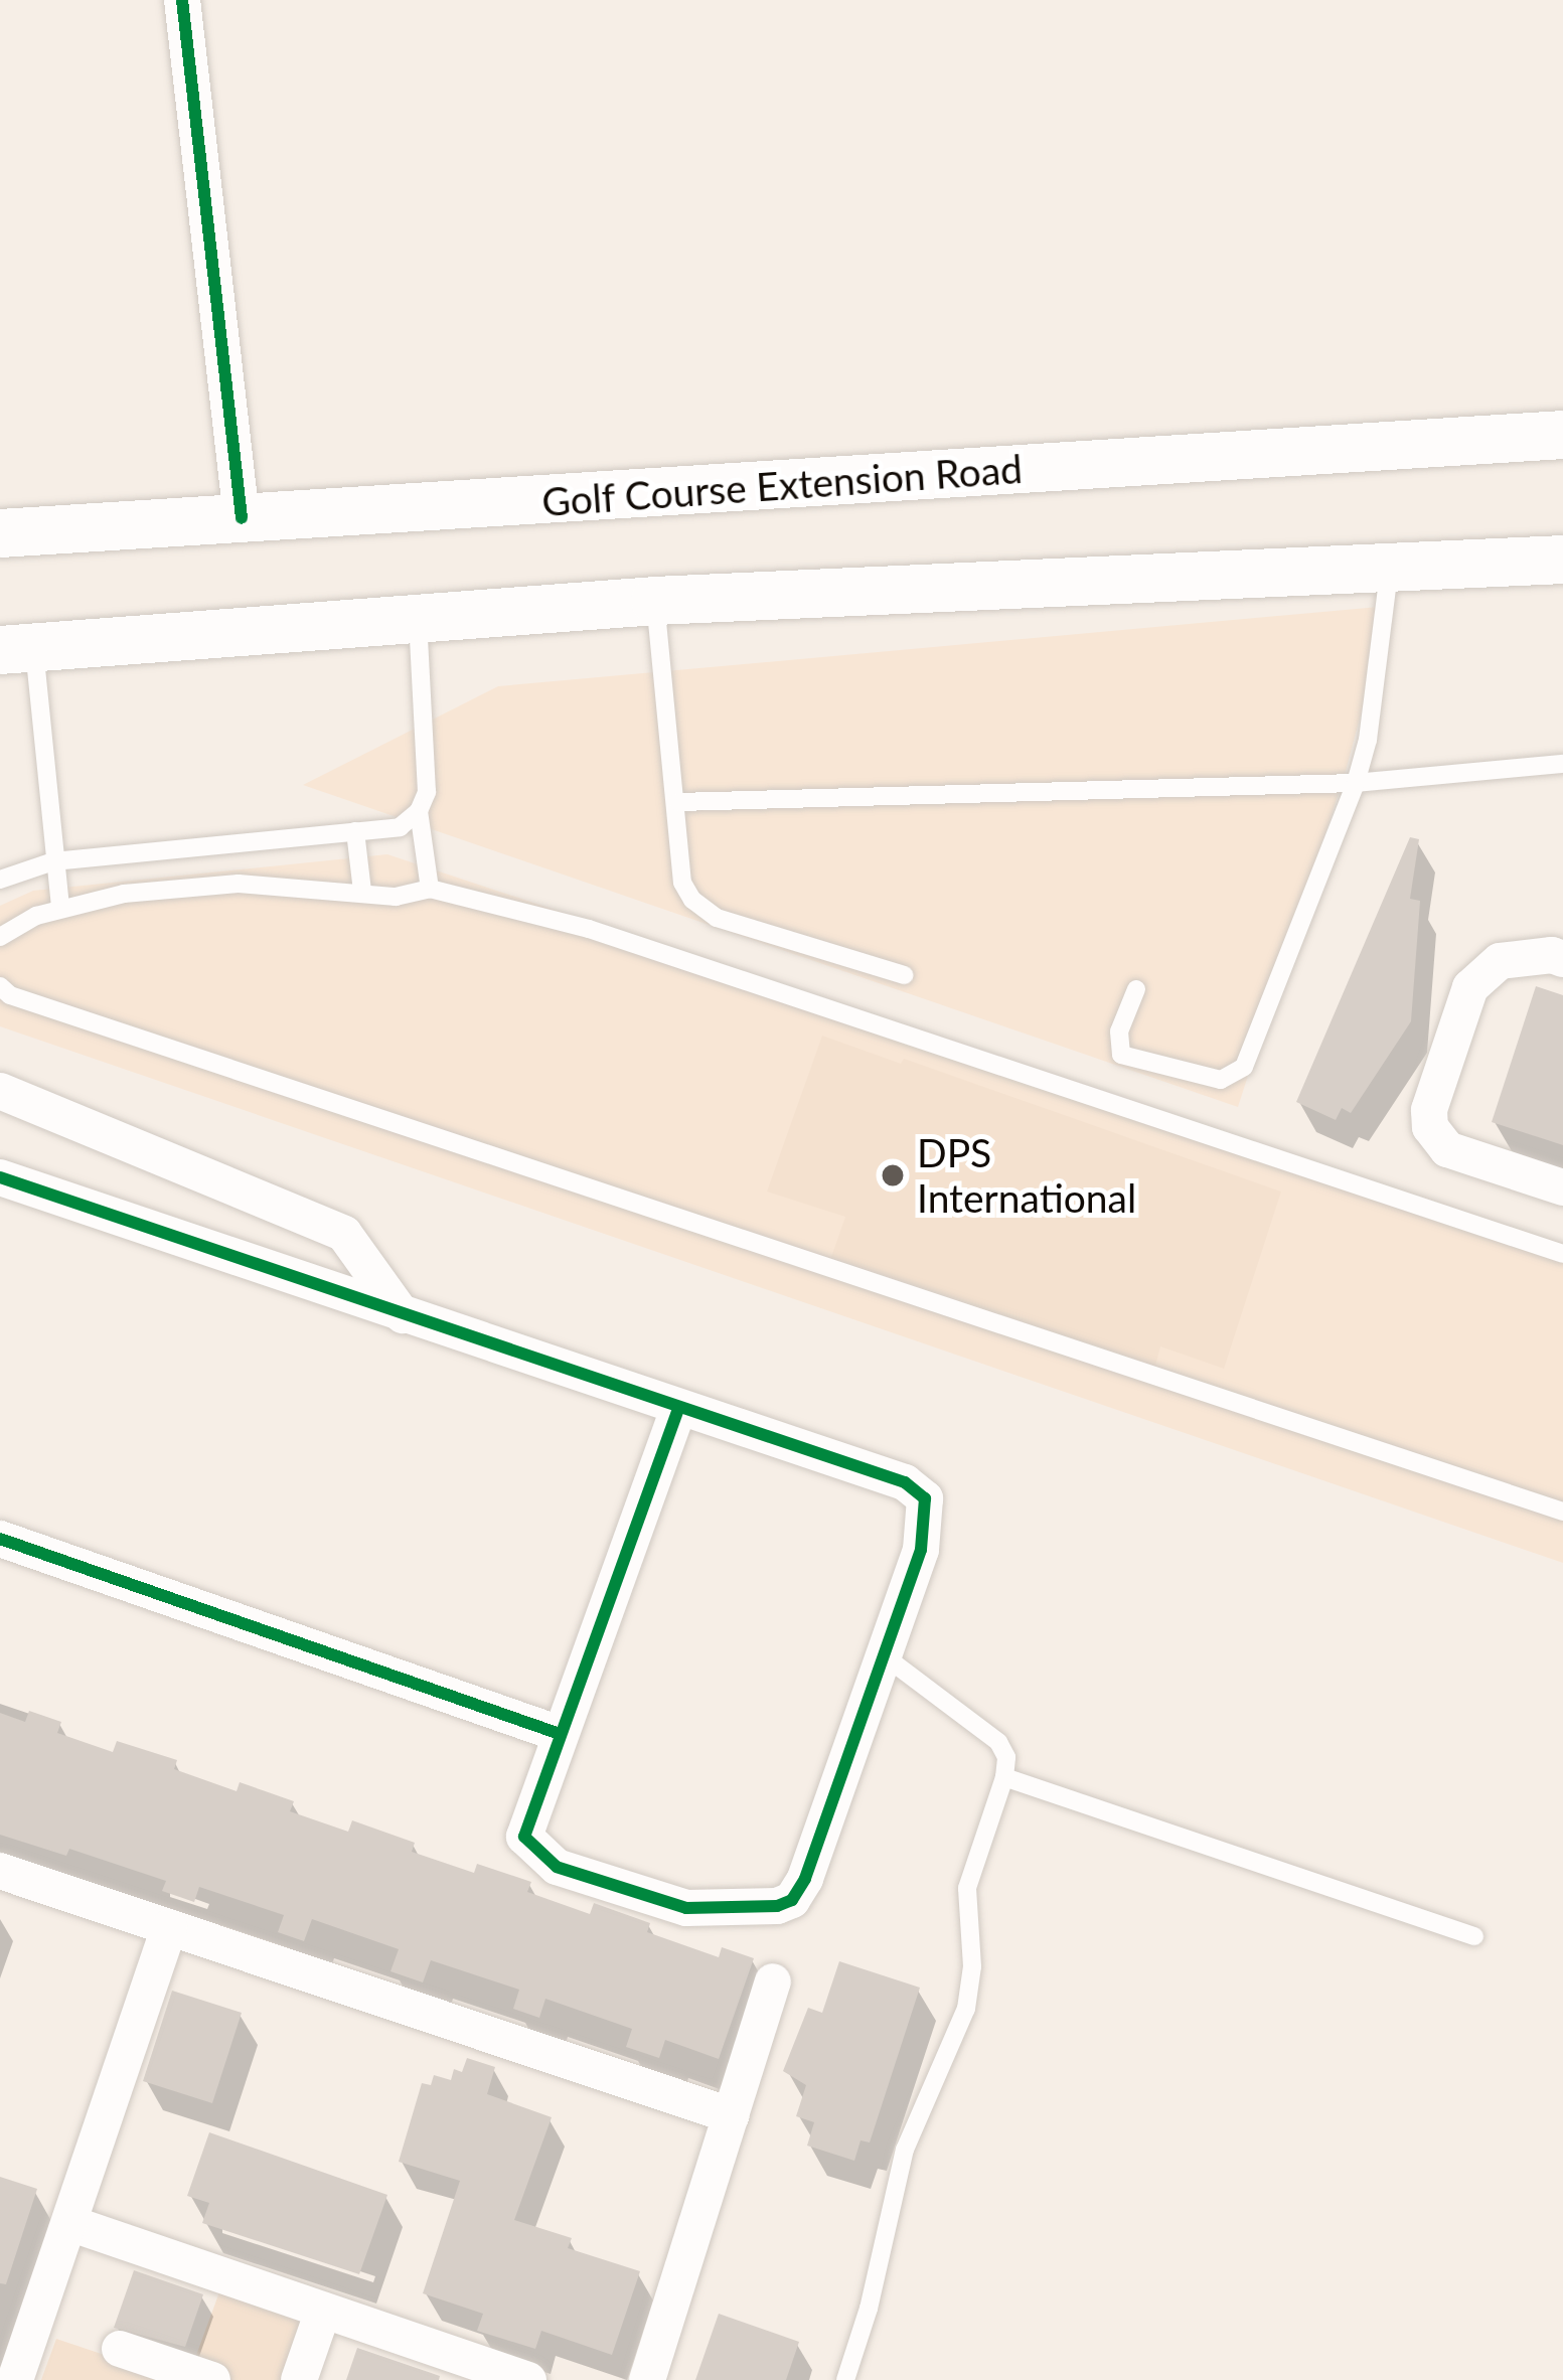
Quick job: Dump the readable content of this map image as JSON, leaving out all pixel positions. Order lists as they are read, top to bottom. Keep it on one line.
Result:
{"streets":{"main road":["Golf Course Extension Road"]},"places":["DPS International"]}
